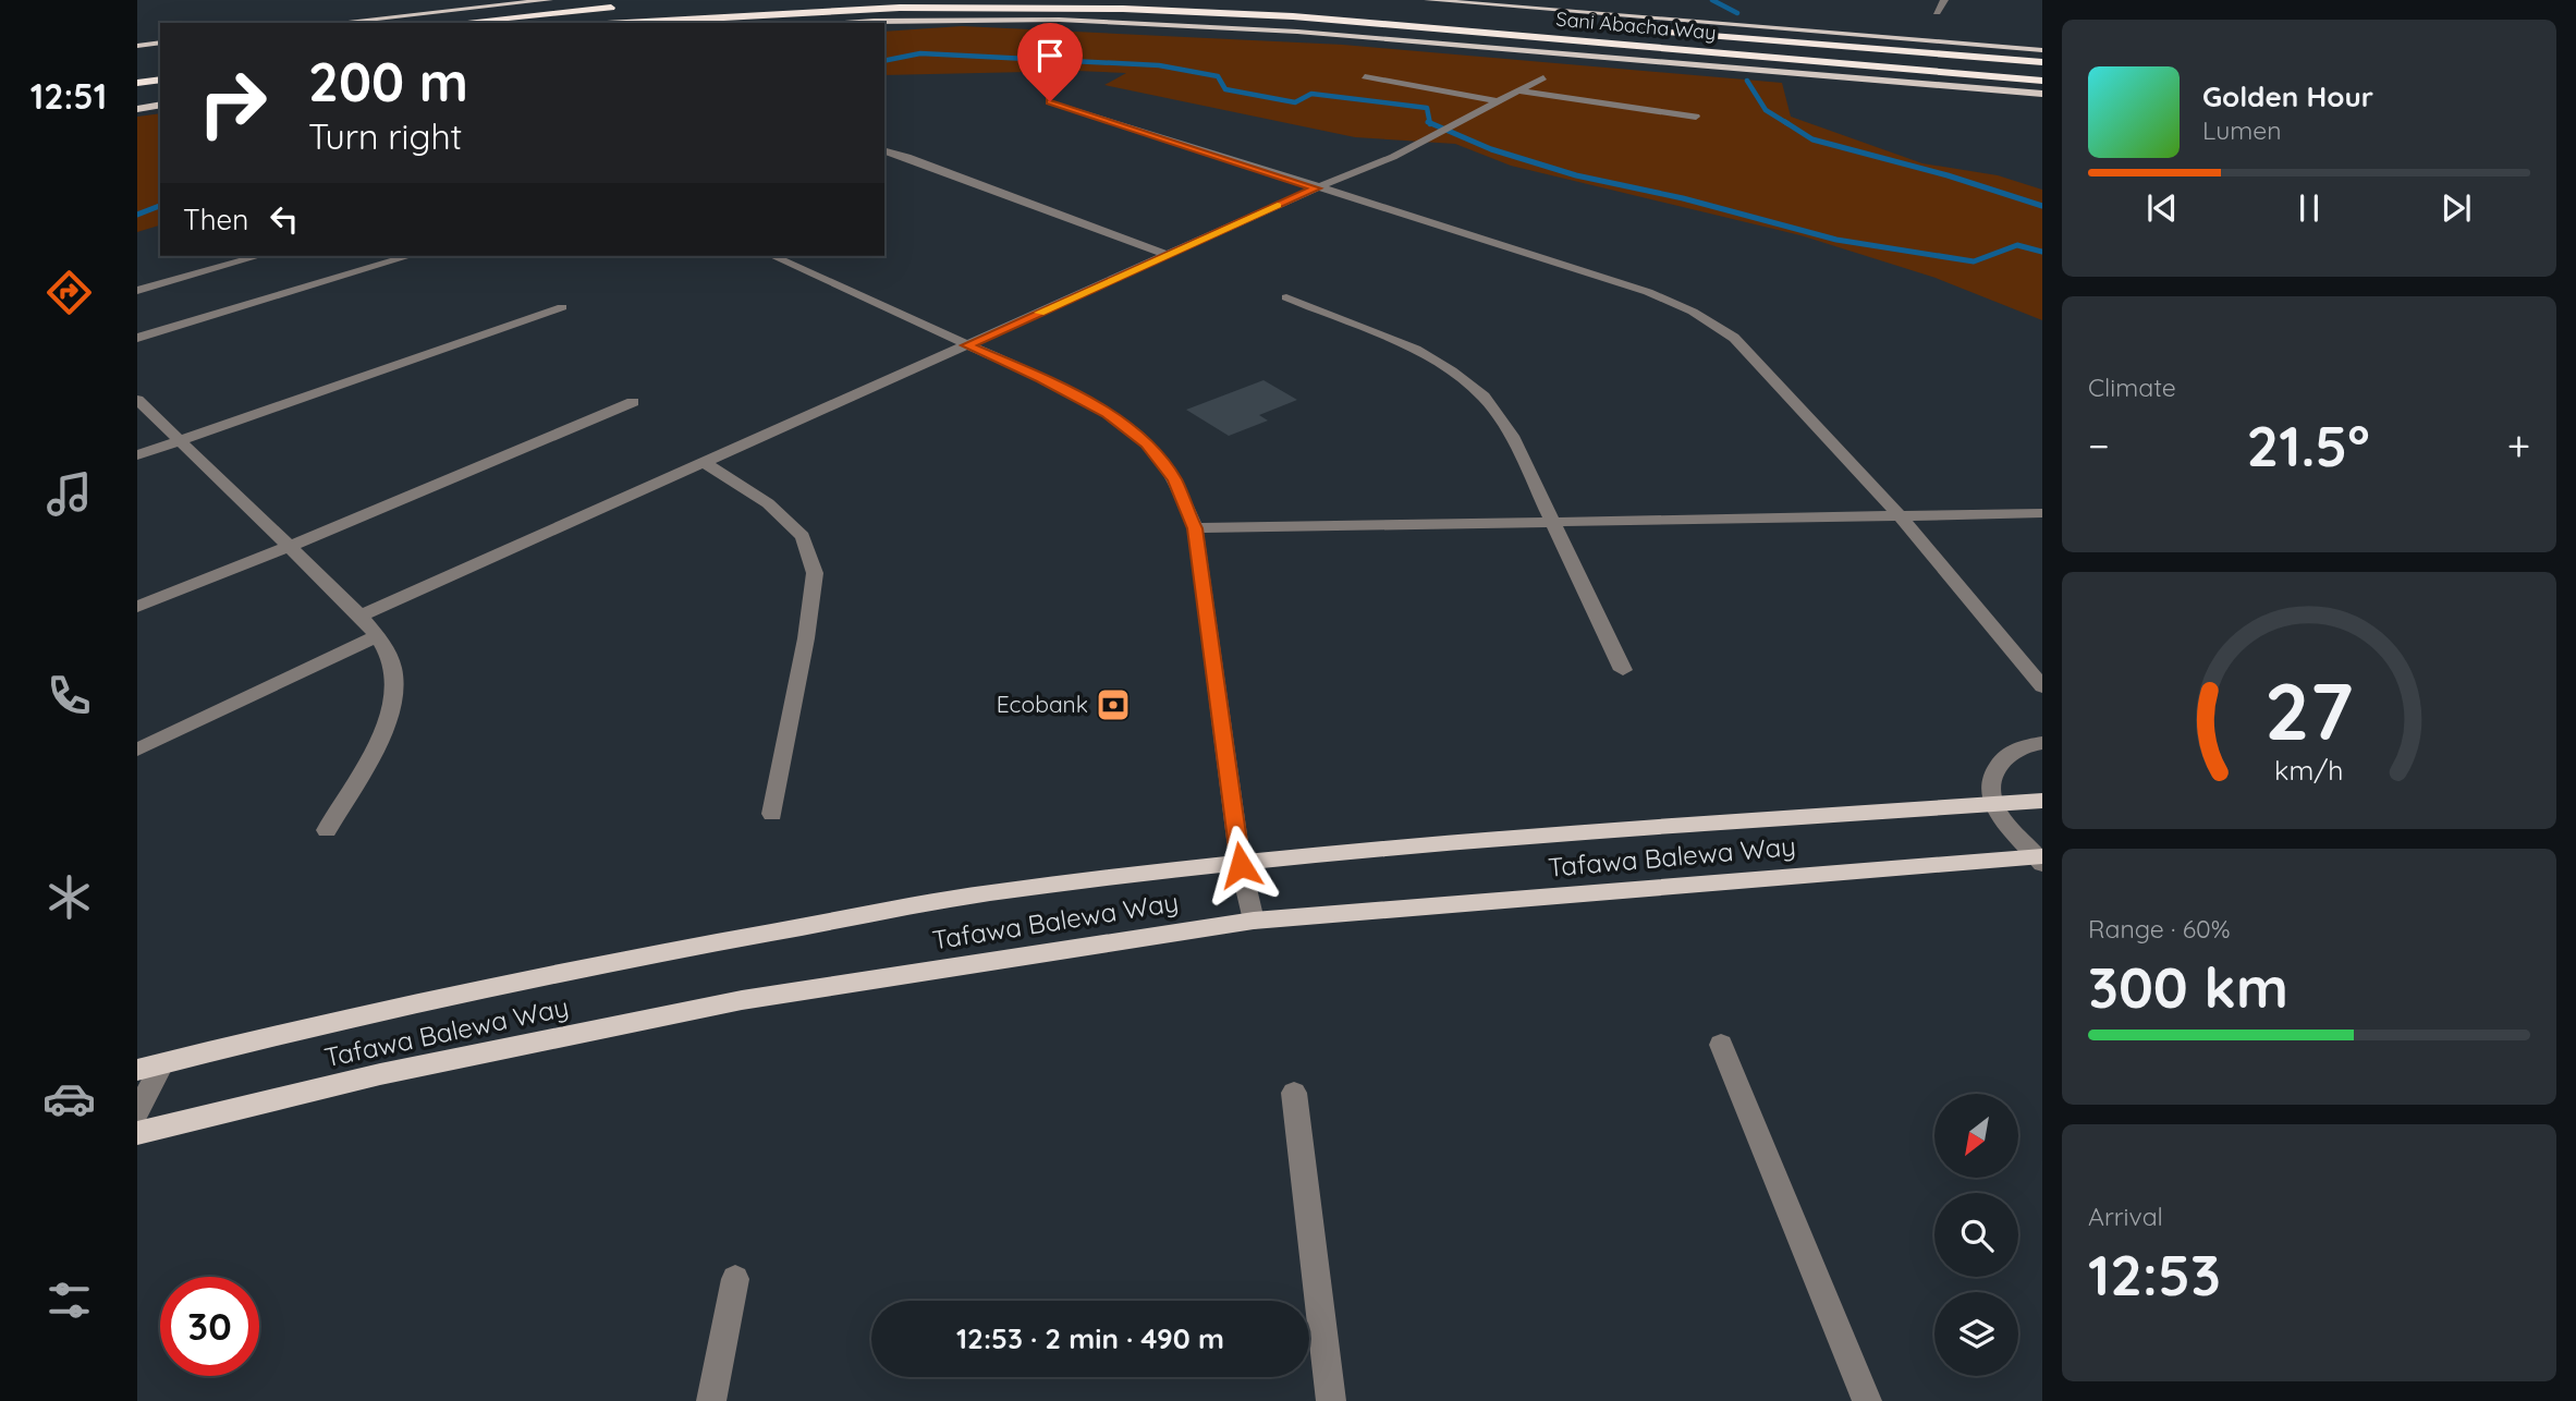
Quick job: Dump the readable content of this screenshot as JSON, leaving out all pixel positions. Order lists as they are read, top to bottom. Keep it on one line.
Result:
{"streets":{"highway":["Sani Abacha Way"],"main road":["Tafawa Balewa Way"]},"places":{"bank":["Ecobank"]},"north":"bottom left","page":{"tabs":"12:51","turn":["200 m","Turn right"],"song":["Golden Hour","Lumen"],"then":"Then","tile":["Climate",["Range · 60%","300 km"],["Arrival","12:53"]],"heat":["−","21.5°","+"],"limit":"30","trip":"12:53 · 2 min · 490 m","gauge":["27","km/h"]}}
